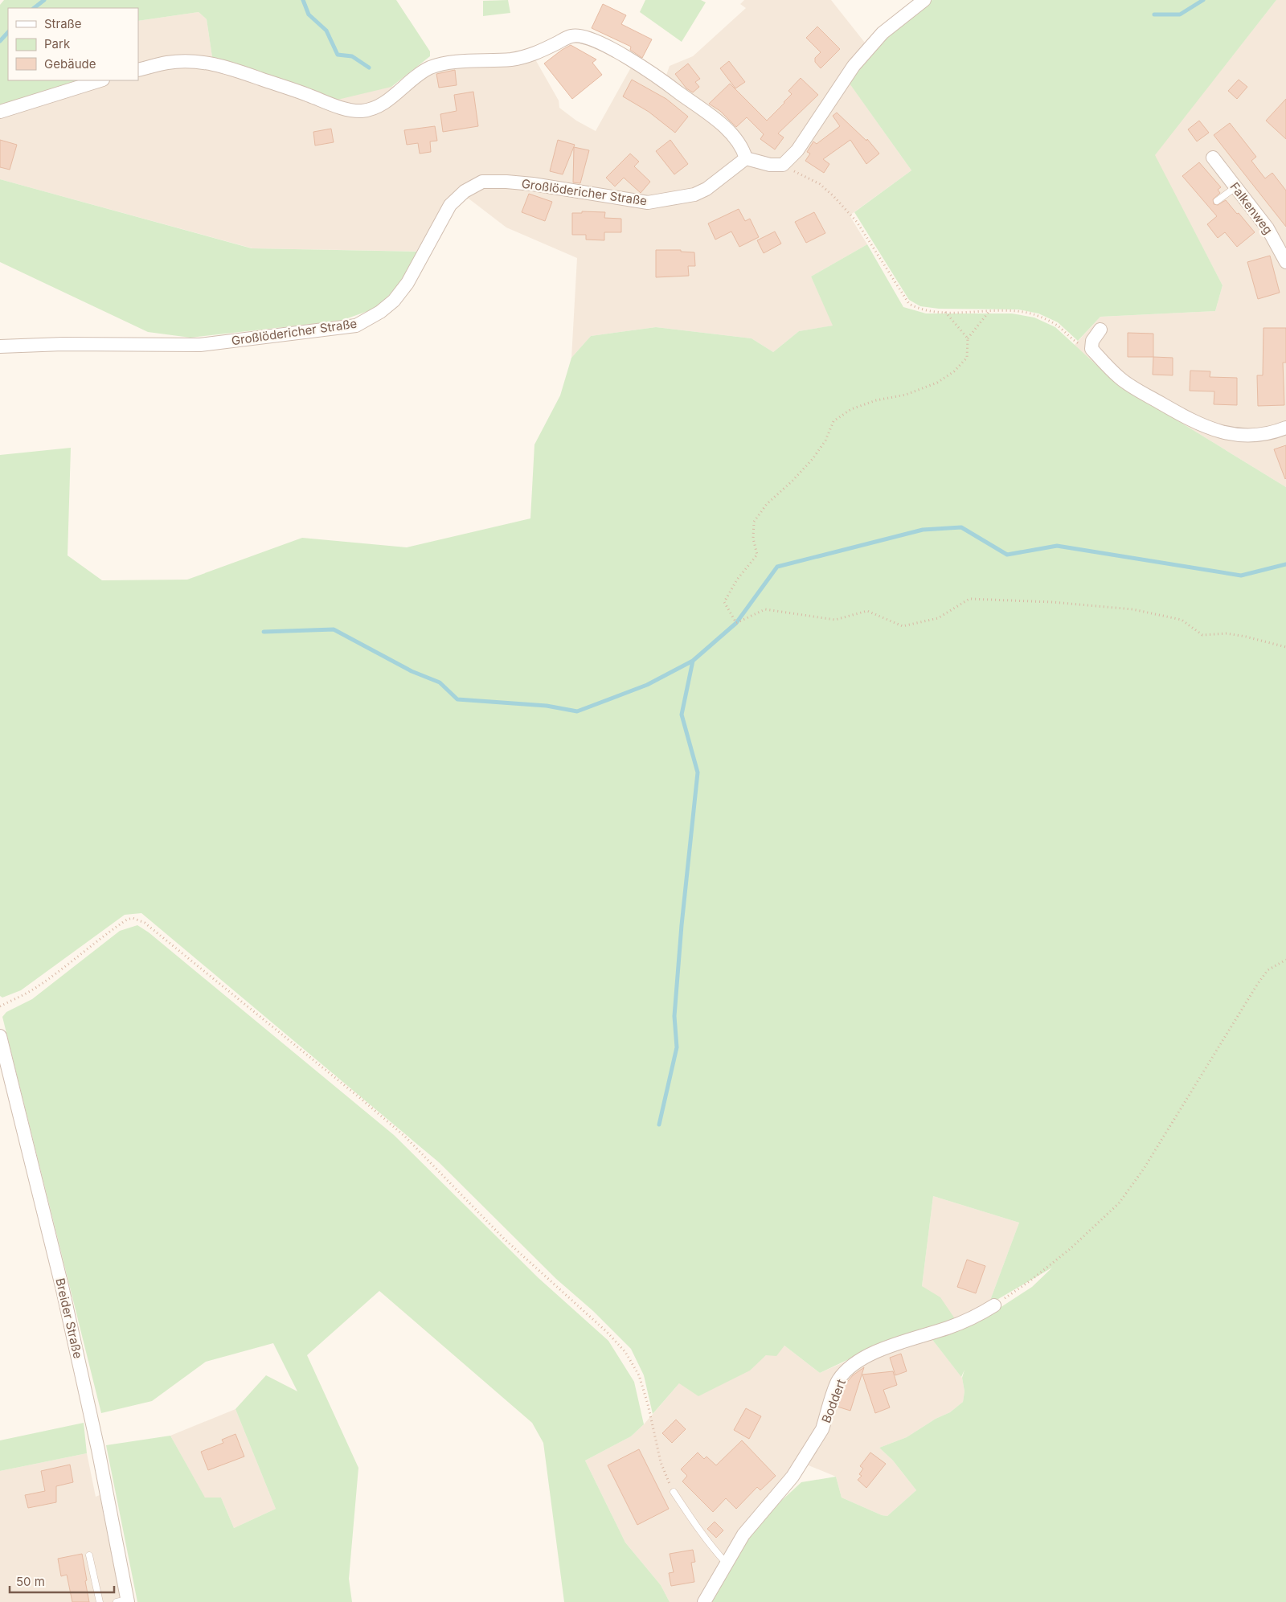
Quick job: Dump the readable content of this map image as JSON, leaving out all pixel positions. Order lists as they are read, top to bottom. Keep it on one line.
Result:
{"streets":{"street":["Großlödericher Straße","Falkenweg","Breider Straße","Boddert"]},"legend":["Straße","Park","Gebäude"],"scale_bar":"50 m"}
